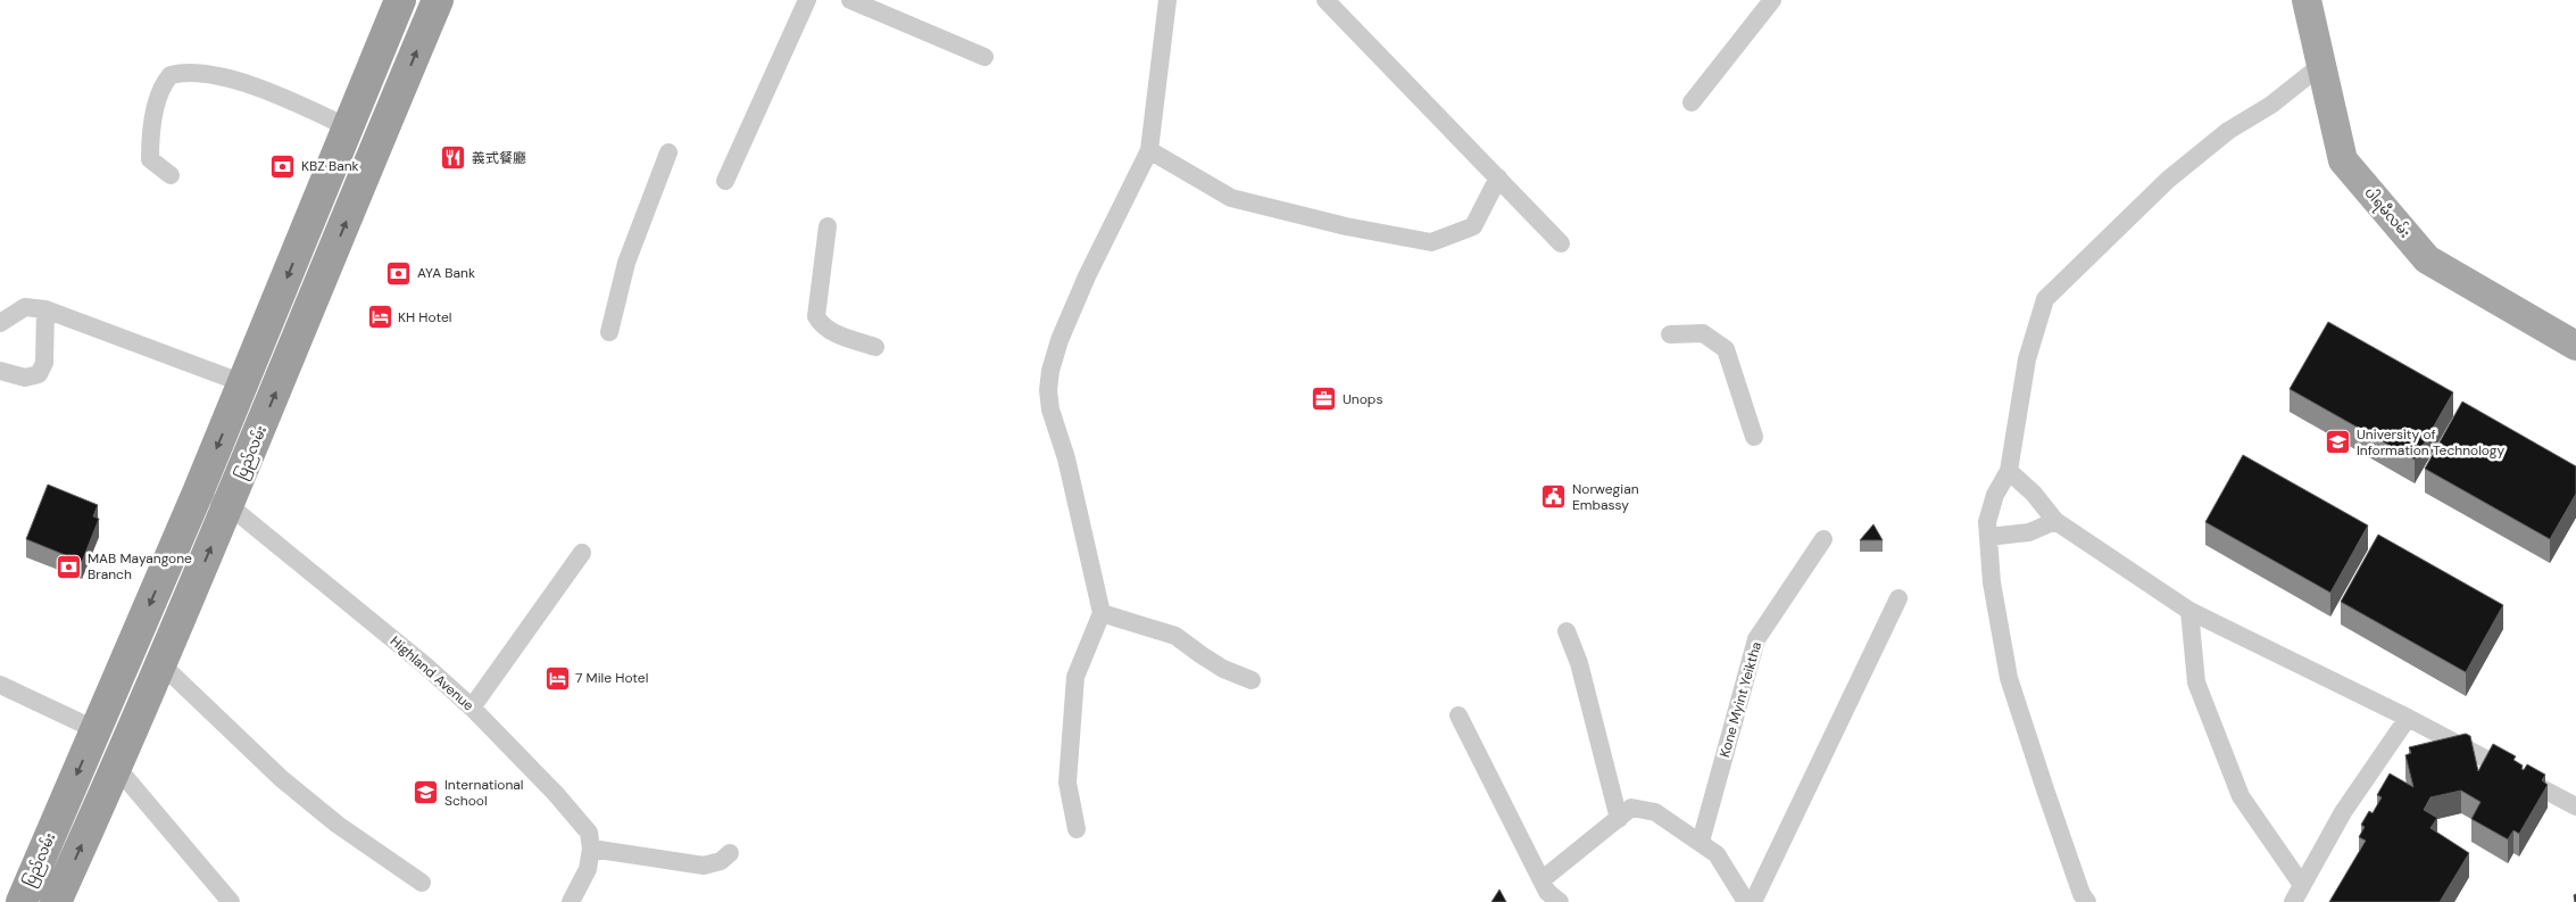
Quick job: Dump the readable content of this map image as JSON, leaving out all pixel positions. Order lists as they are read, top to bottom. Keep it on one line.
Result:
{"streets":{"highway":["ပြည်လမ်း"],"main road":["ပါရမီလမ်း"],"street":["Highland Avenue","Kone Myint Yeiktha"]},"crossings":[["ပြည်လမ်း","Highland Avenue"]],"places":{"restaurant":["義式餐廳"],"bank":["KBZ Bank","AYA Bank","MAB Mayangone Branch"],"hotel":["KH Hotel","7 Mile Hotel"],"office":["Unops"],"school or university":["University of Information Technology","International School"],"public building":["Norwegian Embassy"]}}
